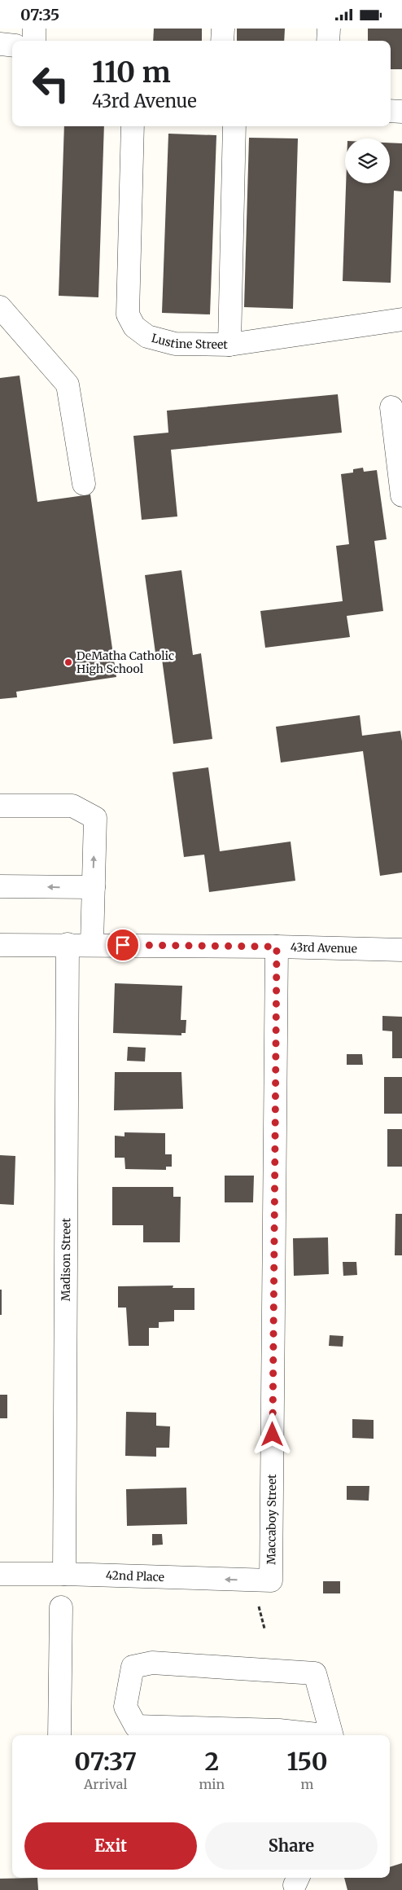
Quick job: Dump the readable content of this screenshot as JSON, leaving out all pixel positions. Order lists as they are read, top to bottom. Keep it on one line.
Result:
{"streets":{"street":["Lustine Street","43rd Avenue","Madison Street","Maccaboy Street","42nd Place"]},"crossings":[["43rd Avenue","Madison Street"],["43rd Avenue","Maccaboy Street"],["Madison Street","42nd Place"],["Maccaboy Street","42nd Place"]],"one_way":["42nd Place"],"places":["DeMatha Catholic High School"],"page":{"status":"07:35","turn":["110 m","43rd Avenue"],"eta":["07:37","Arrival","2","min","150","m"],"buttons":["Exit","Share"]}}
